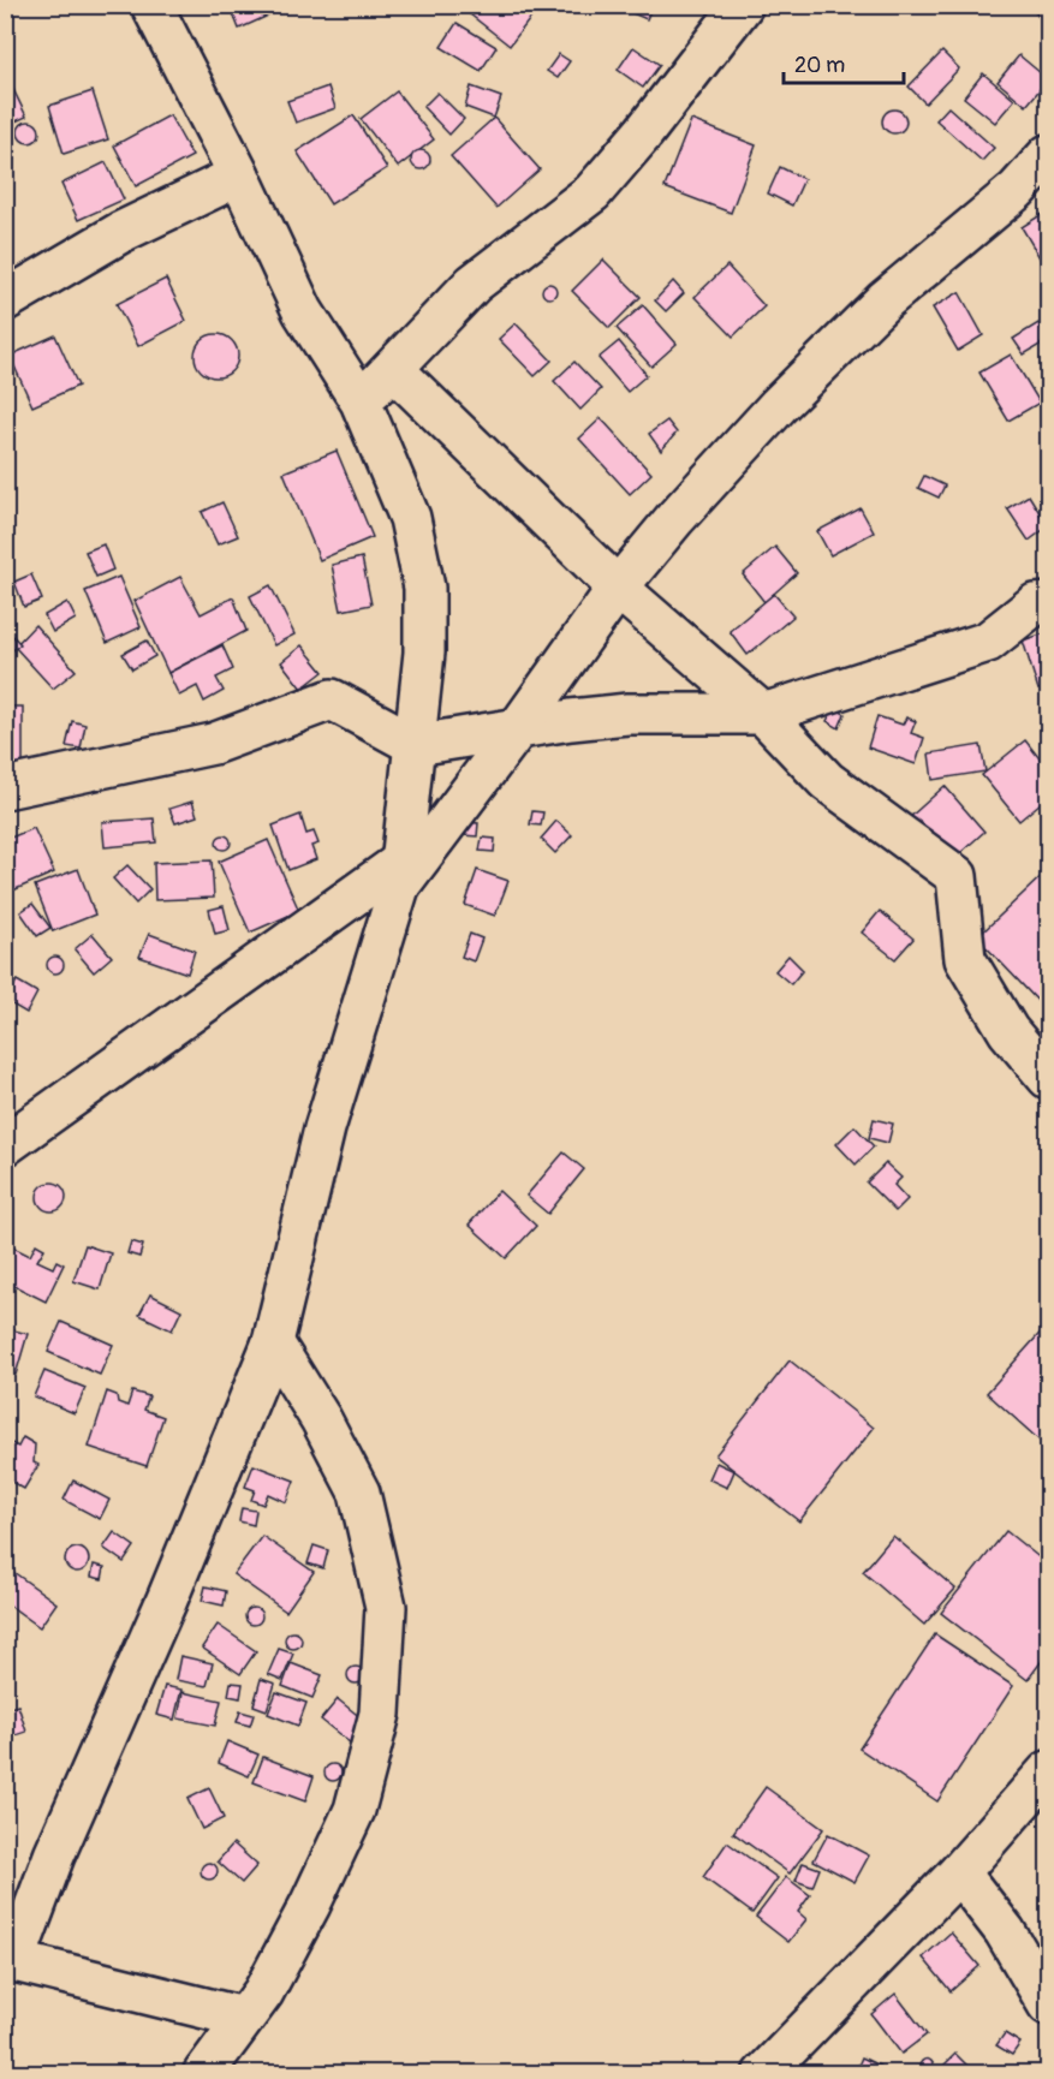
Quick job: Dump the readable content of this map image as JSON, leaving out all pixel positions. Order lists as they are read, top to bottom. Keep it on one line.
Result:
{"scale_bar":"20 m"}
